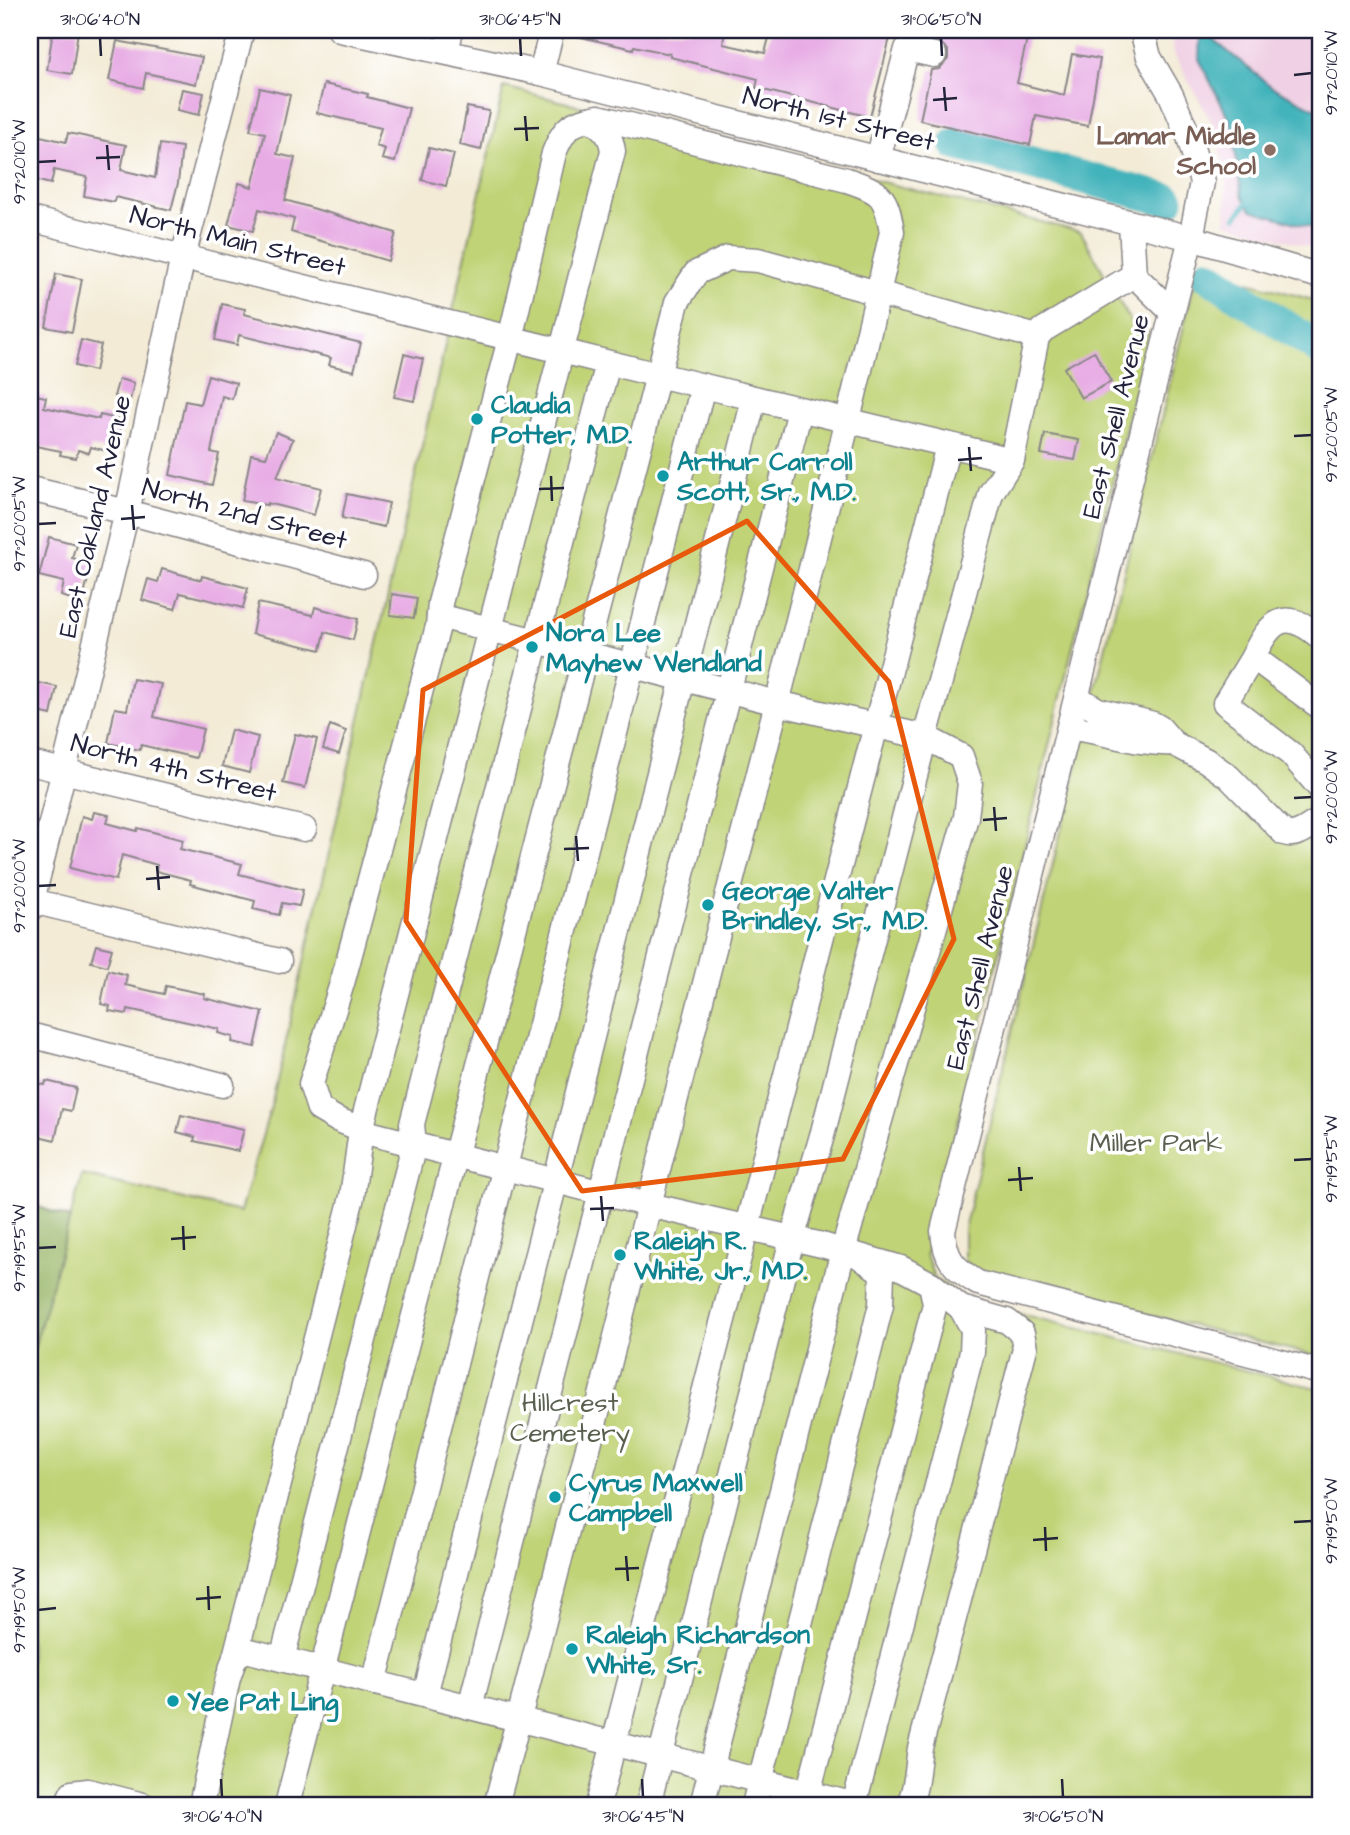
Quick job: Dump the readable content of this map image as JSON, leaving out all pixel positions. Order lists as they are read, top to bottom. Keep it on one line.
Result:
{"streets":{"street":["North 1st Street","North Main Street","East Shell Avenue","North 2nd Street","East Oakland Avenue","North 4th Street"]},"crossings":[["North 1st Street","East Shell Avenue"],["North Main Street","East Oakland Avenue"],["North 2nd Street","East Oakland Avenue"],["East Oakland Avenue","North 4th Street"]],"parks":["Miller Park","Hillcrest Cemetery"],"places":["Lamar Middle School","Claudia Potter, M.D.","Arthur Carroll Scott, Sr., M.D.","Nora Lee Mayhew Wendland","George Valter Brindley, Sr., M.D.","Raleigh R. White, Jr., M.D.","Cyrus Maxwell Campbell","Raleigh Richardson White, Sr.","Yee Pat Ling"],"coordinates":["31°06'40\"N","31°06'45\"N","31°06'50\"N","97°20'10\"W","97°20'05\"W","97°20'00\"W","97°19'55\"W","97°19'50\"W"]}
